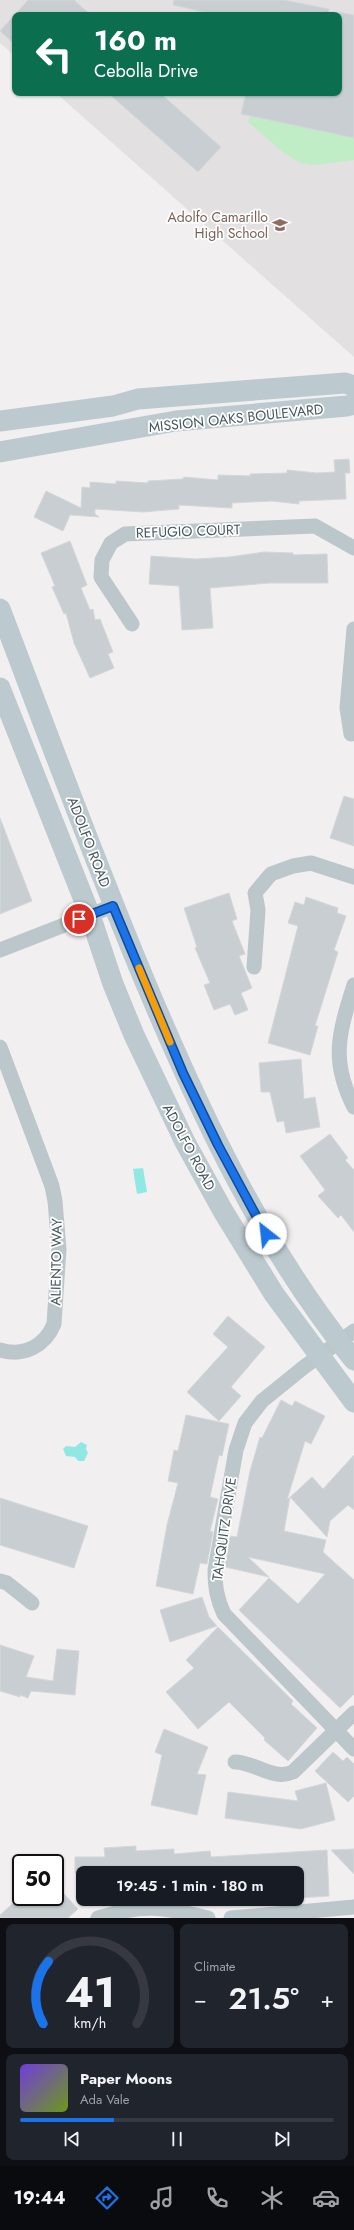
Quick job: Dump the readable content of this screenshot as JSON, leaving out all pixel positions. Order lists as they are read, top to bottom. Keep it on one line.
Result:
{"streets":{"main road":["MISSION OAKS BOULEVARD","ADOLFO ROAD"],"street":["REFUGIO COURT","ALIENTO WAY","TAHQUITZ DRIVE"]},"crossings":[["ADOLFO ROAD","TAHQUITZ DRIVE"]],"places":{"school or university":["Adolfo Camarillo High School"]},"page":{"turn":["160 m","Cebolla Drive"],"limit":"50","trip":"19:45 · 1 min · 180 m","tile":"Climate","heat":["−","21.5°","+"],"song":["Paper Moons","Ada Vale"],"tabs":"19:44","gauge":["41","km/h"]}}
